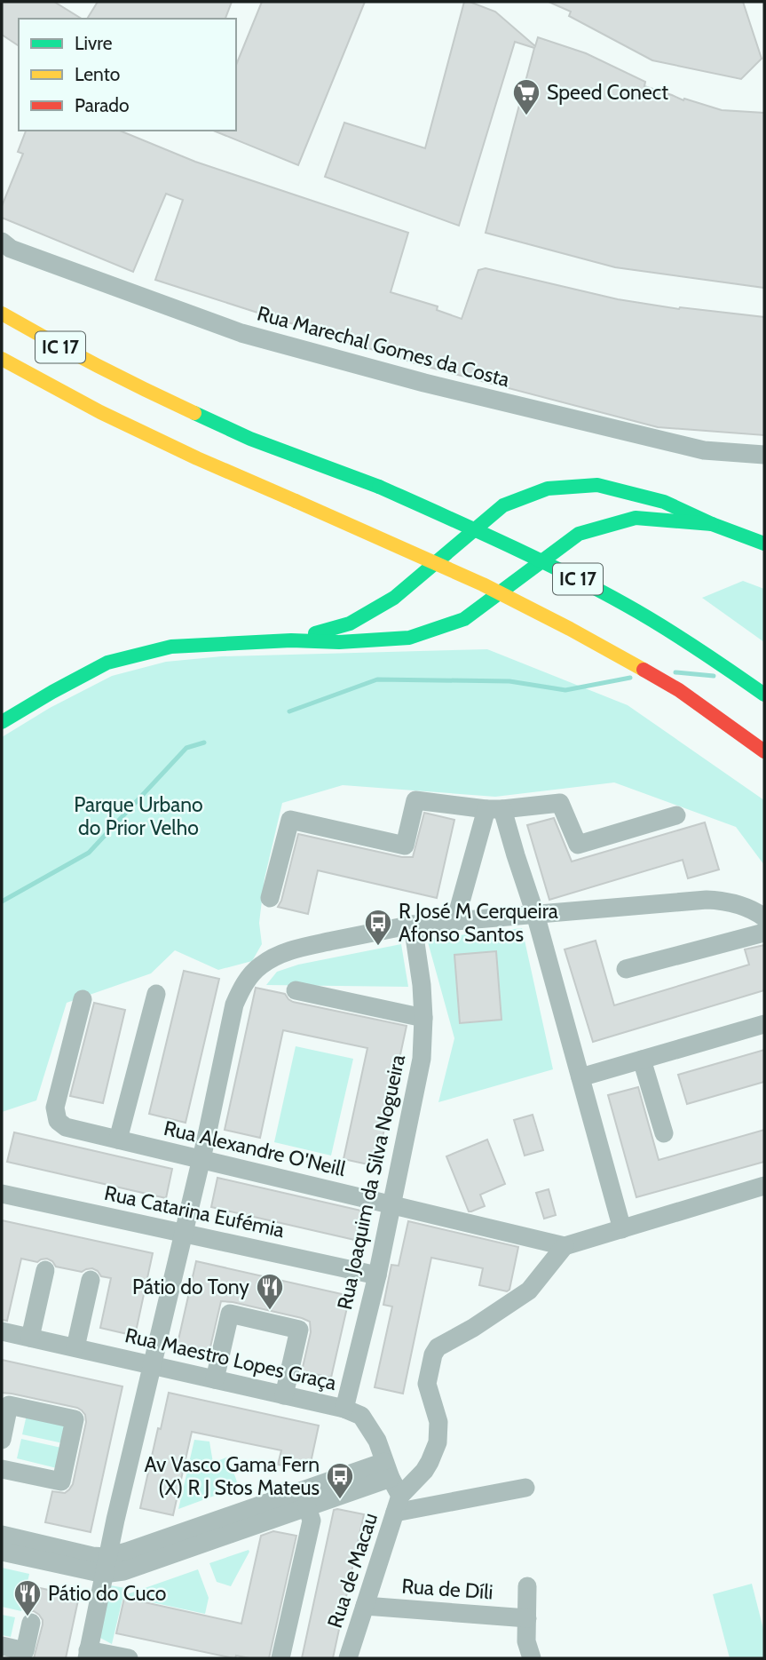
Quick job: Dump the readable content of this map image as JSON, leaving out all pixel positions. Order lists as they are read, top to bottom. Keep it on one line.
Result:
{"streets":{"main road":["IC 17"],"street":["Rua Marechal Gomes da Costa","Rua Alexandre O'Neill","Rua Joaquim da Silva Nogueira","Rua Catarina Eufémia","Rua Maestro Lopes Graça","Rua de Macau","Rua de Díli"]},"crossings":[["Rua Alexandre O'Neill","Rua Joaquim da Silva Nogueira"],["Rua Joaquim da Silva Nogueira","Rua Catarina Eufémia"],["Rua Joaquim da Silva Nogueira","Rua Maestro Lopes Graça"],["Rua Maestro Lopes Graça","Rua de Macau"],["Rua de Macau","Rua de Díli"]],"parks":["Parque Urbano do Prior Velho"],"places":{"supermarket":["Speed Conect"],"bus stop":["R José M Cerqueira Afonso Santos","Av Vasco Gama Fern (X) R J Stos Mateus"],"restaurant":["Pátio do Tony","Pátio do Cuco"]},"legend":["Livre","Lento","Parado"]}
